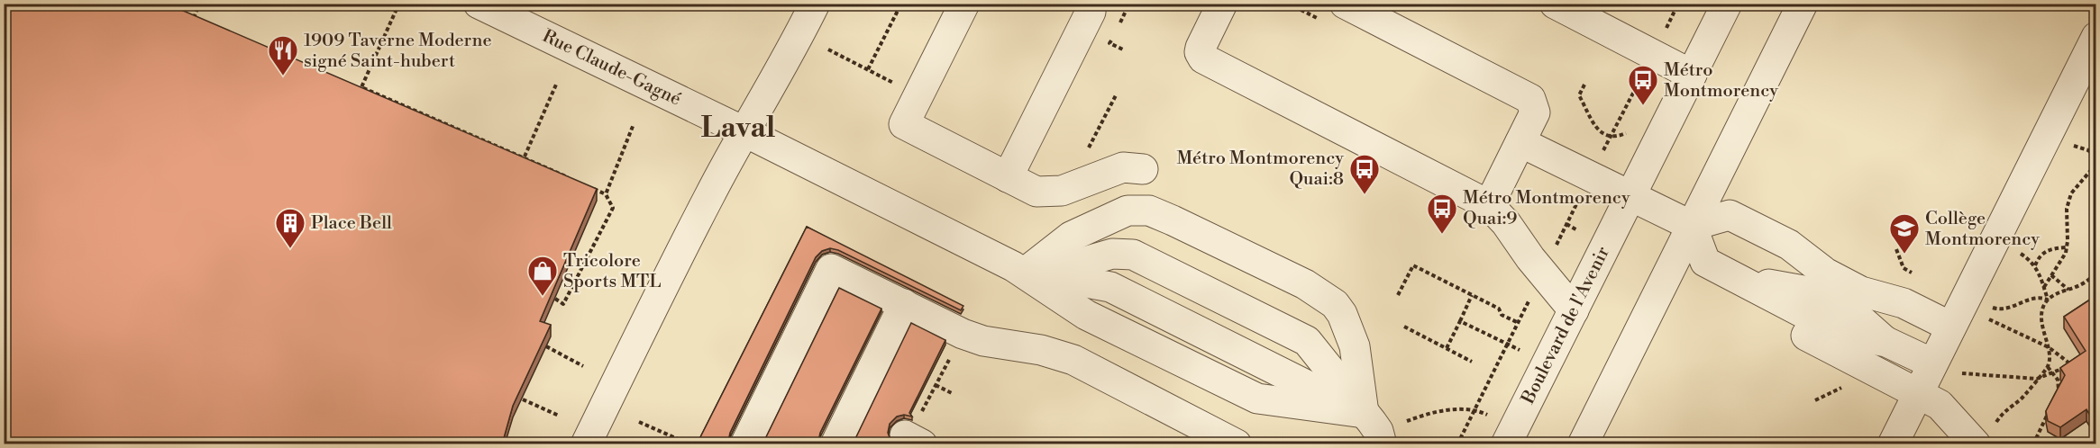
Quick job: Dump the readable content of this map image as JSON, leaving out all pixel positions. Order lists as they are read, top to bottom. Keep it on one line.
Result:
{"streets":{"street":["Rue Claude-Gagné","Boulevard de l'Avenir"]},"districts":["Laval"],"places":{"restaurant":["1909 Taverne Moderne signé Saint-hubert"],"bus stop":["Métro Montmorency","Métro Montmorency Quai:8","Métro Montmorency Quai:9"],"building":["Place Bell"],"school or university":["Collège Montmorency"],"shop":["Tricolore Sports MTL"]}}
